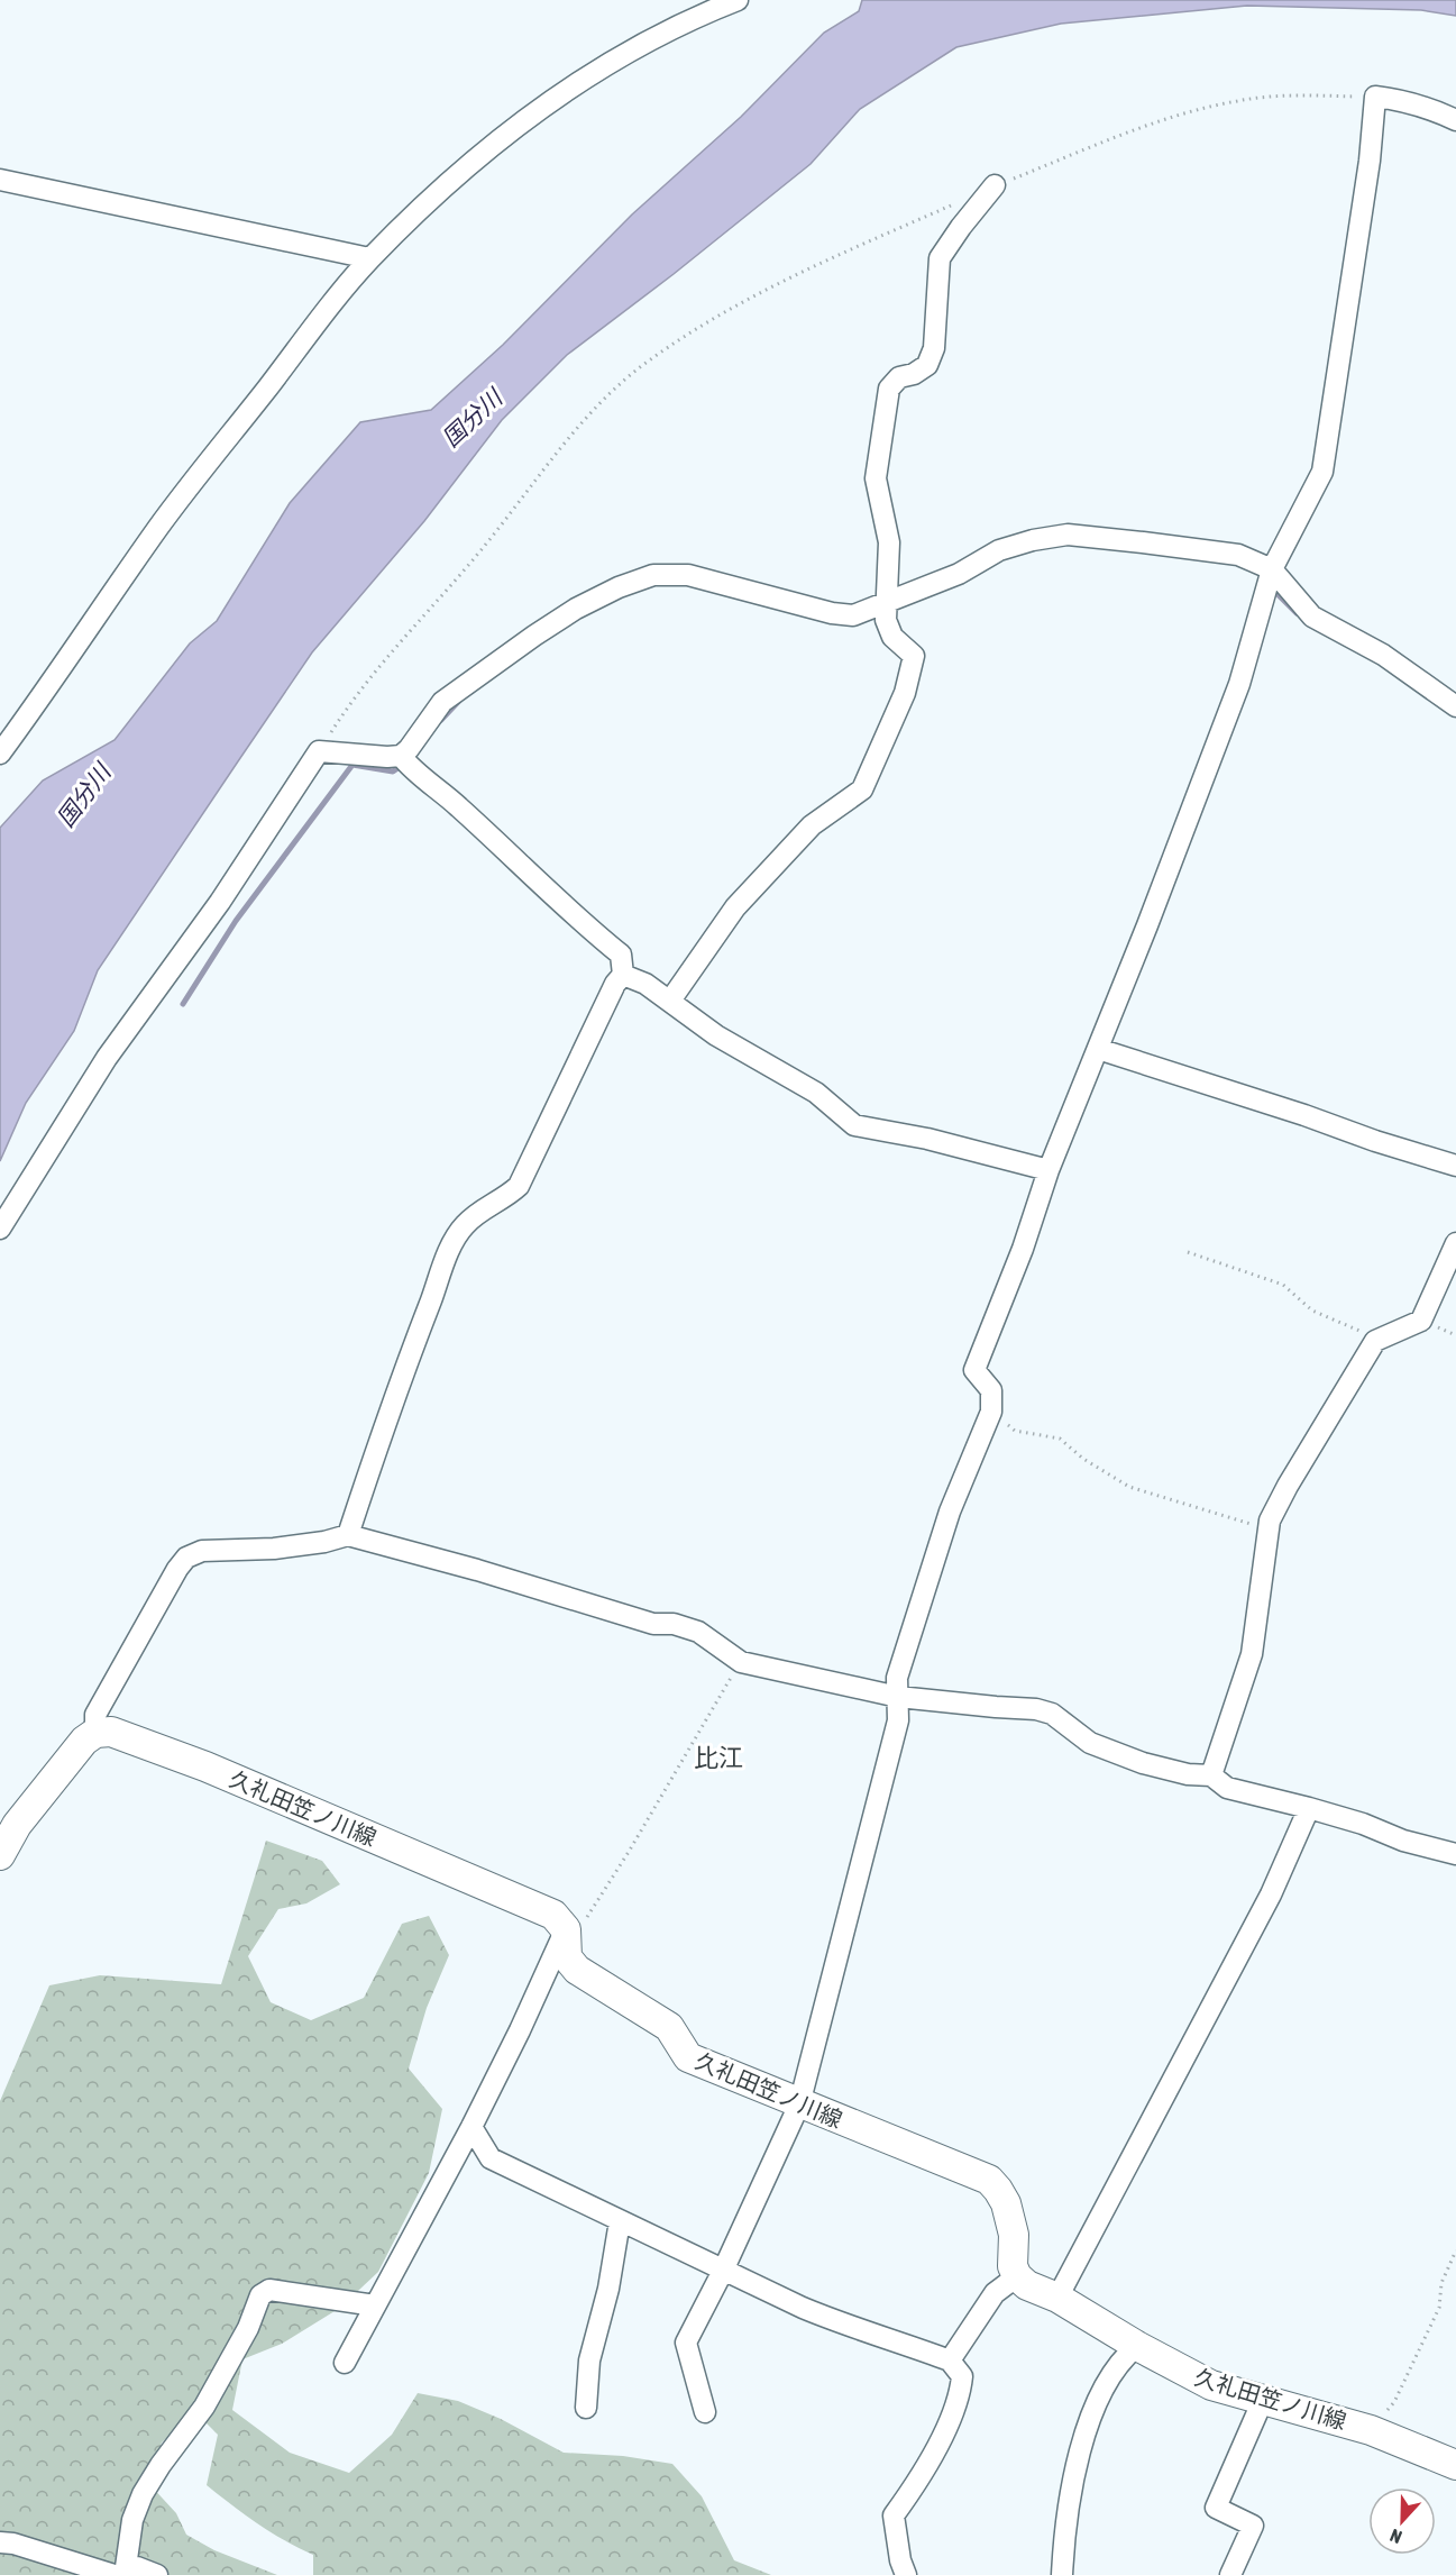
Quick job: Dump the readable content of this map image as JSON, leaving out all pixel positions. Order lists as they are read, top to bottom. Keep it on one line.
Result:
{"streets":{"main road":["久礼田笠ノ川線"]},"districts":["比江"],"water":["国分川"],"north":"bottom"}
